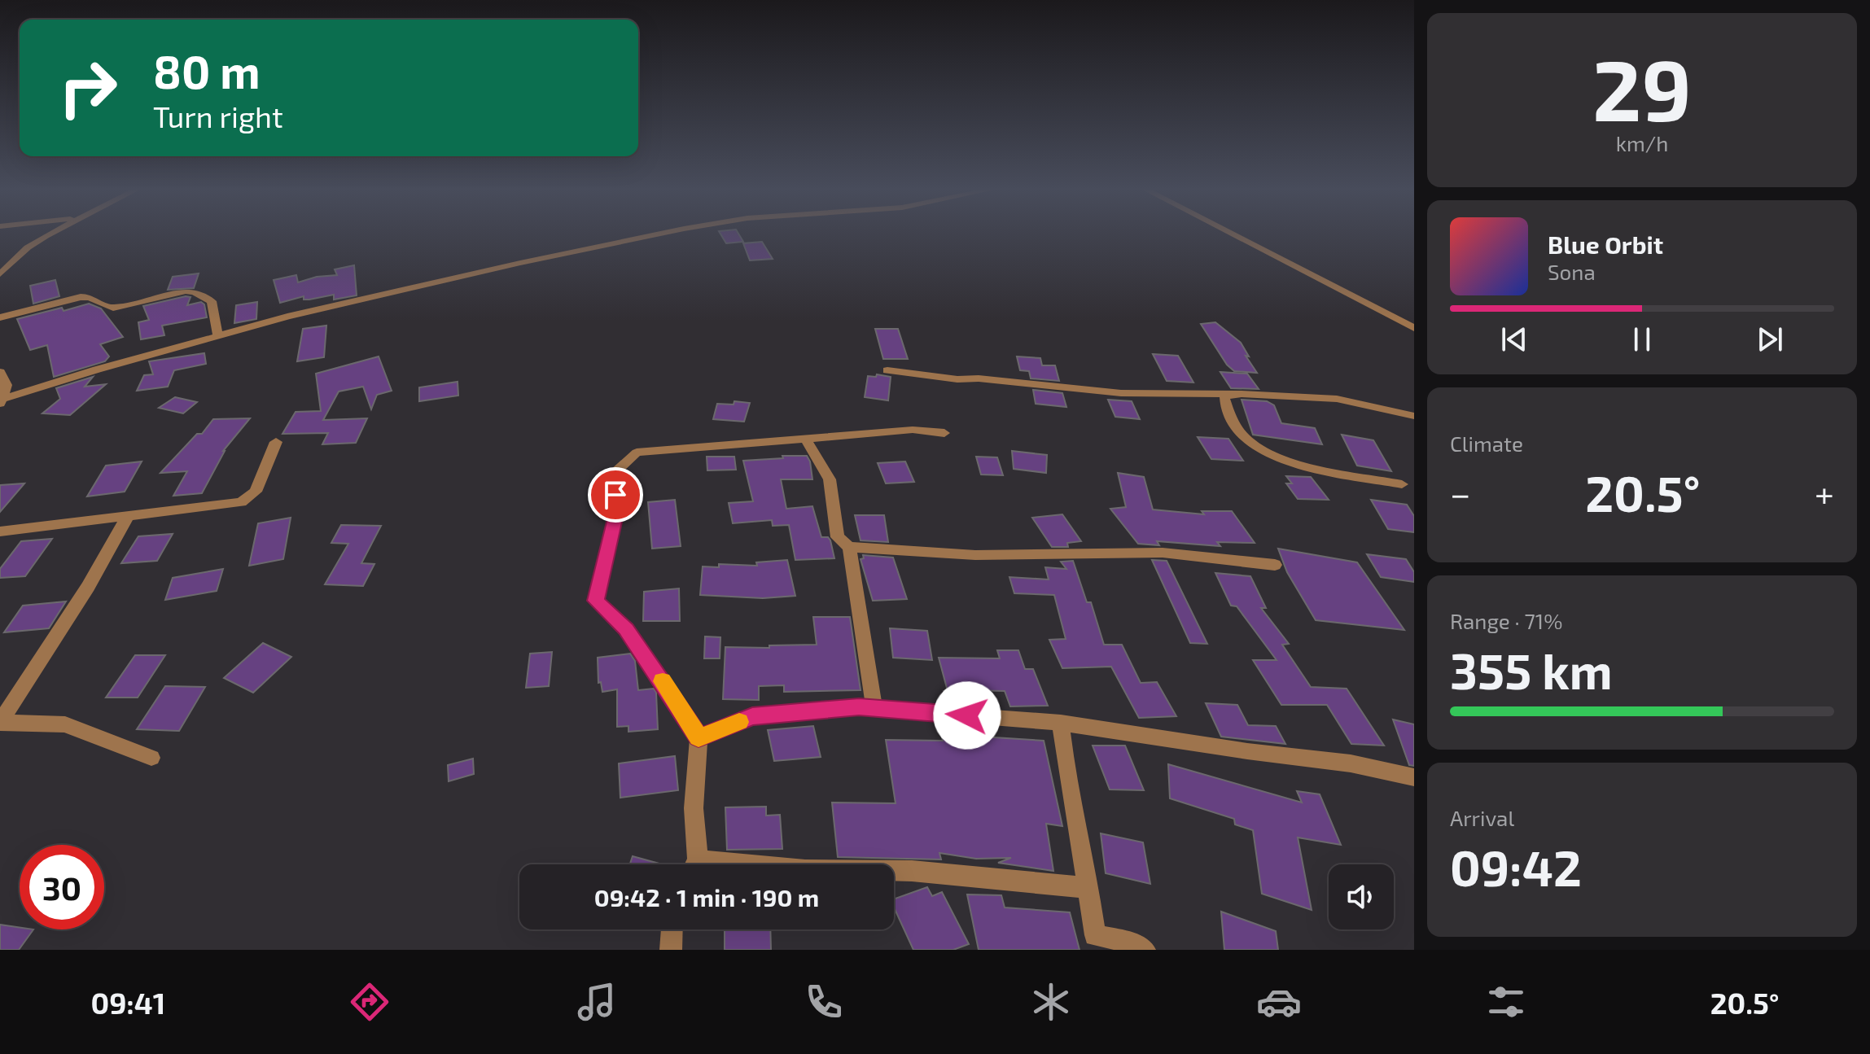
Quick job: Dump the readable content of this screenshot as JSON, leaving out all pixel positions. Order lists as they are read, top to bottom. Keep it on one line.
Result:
{"page":{"tile":[["29","km/h"],"Climate",["Range · 71%","355 km"],["Arrival","09:42"]],"turn":["80 m","Turn right"],"song":["Blue Orbit","Sona"],"heat":["−","20.5°","+"],"limit":"30","trip":"09:42 · 1 min · 190 m","tabs":["09:41","20.5°"]}}
